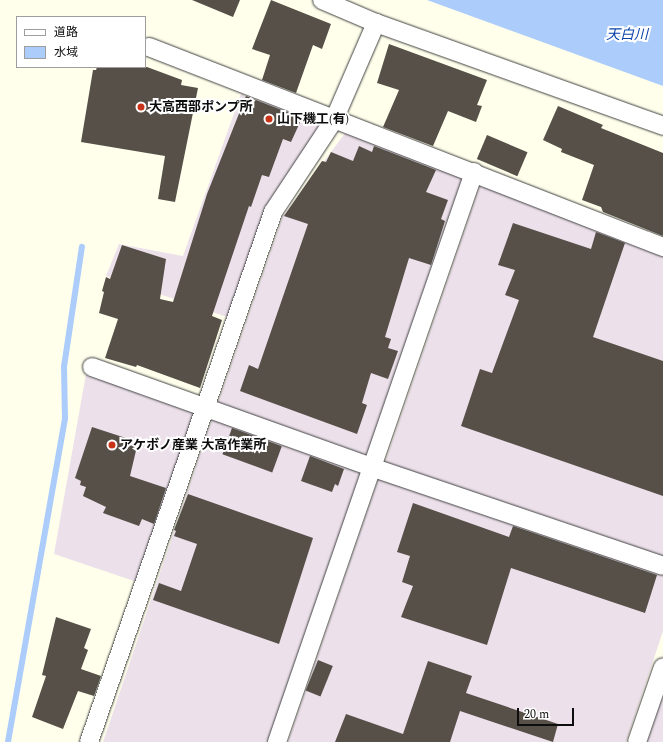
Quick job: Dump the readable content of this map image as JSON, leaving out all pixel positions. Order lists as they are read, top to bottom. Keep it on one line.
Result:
{"water":["天白川"],"places":["大高西部ポンプ所","山下機工(有)","アケボノ産業 大高作業所"],"legend":["道路","水域"],"scale_bar":"20 m"}
